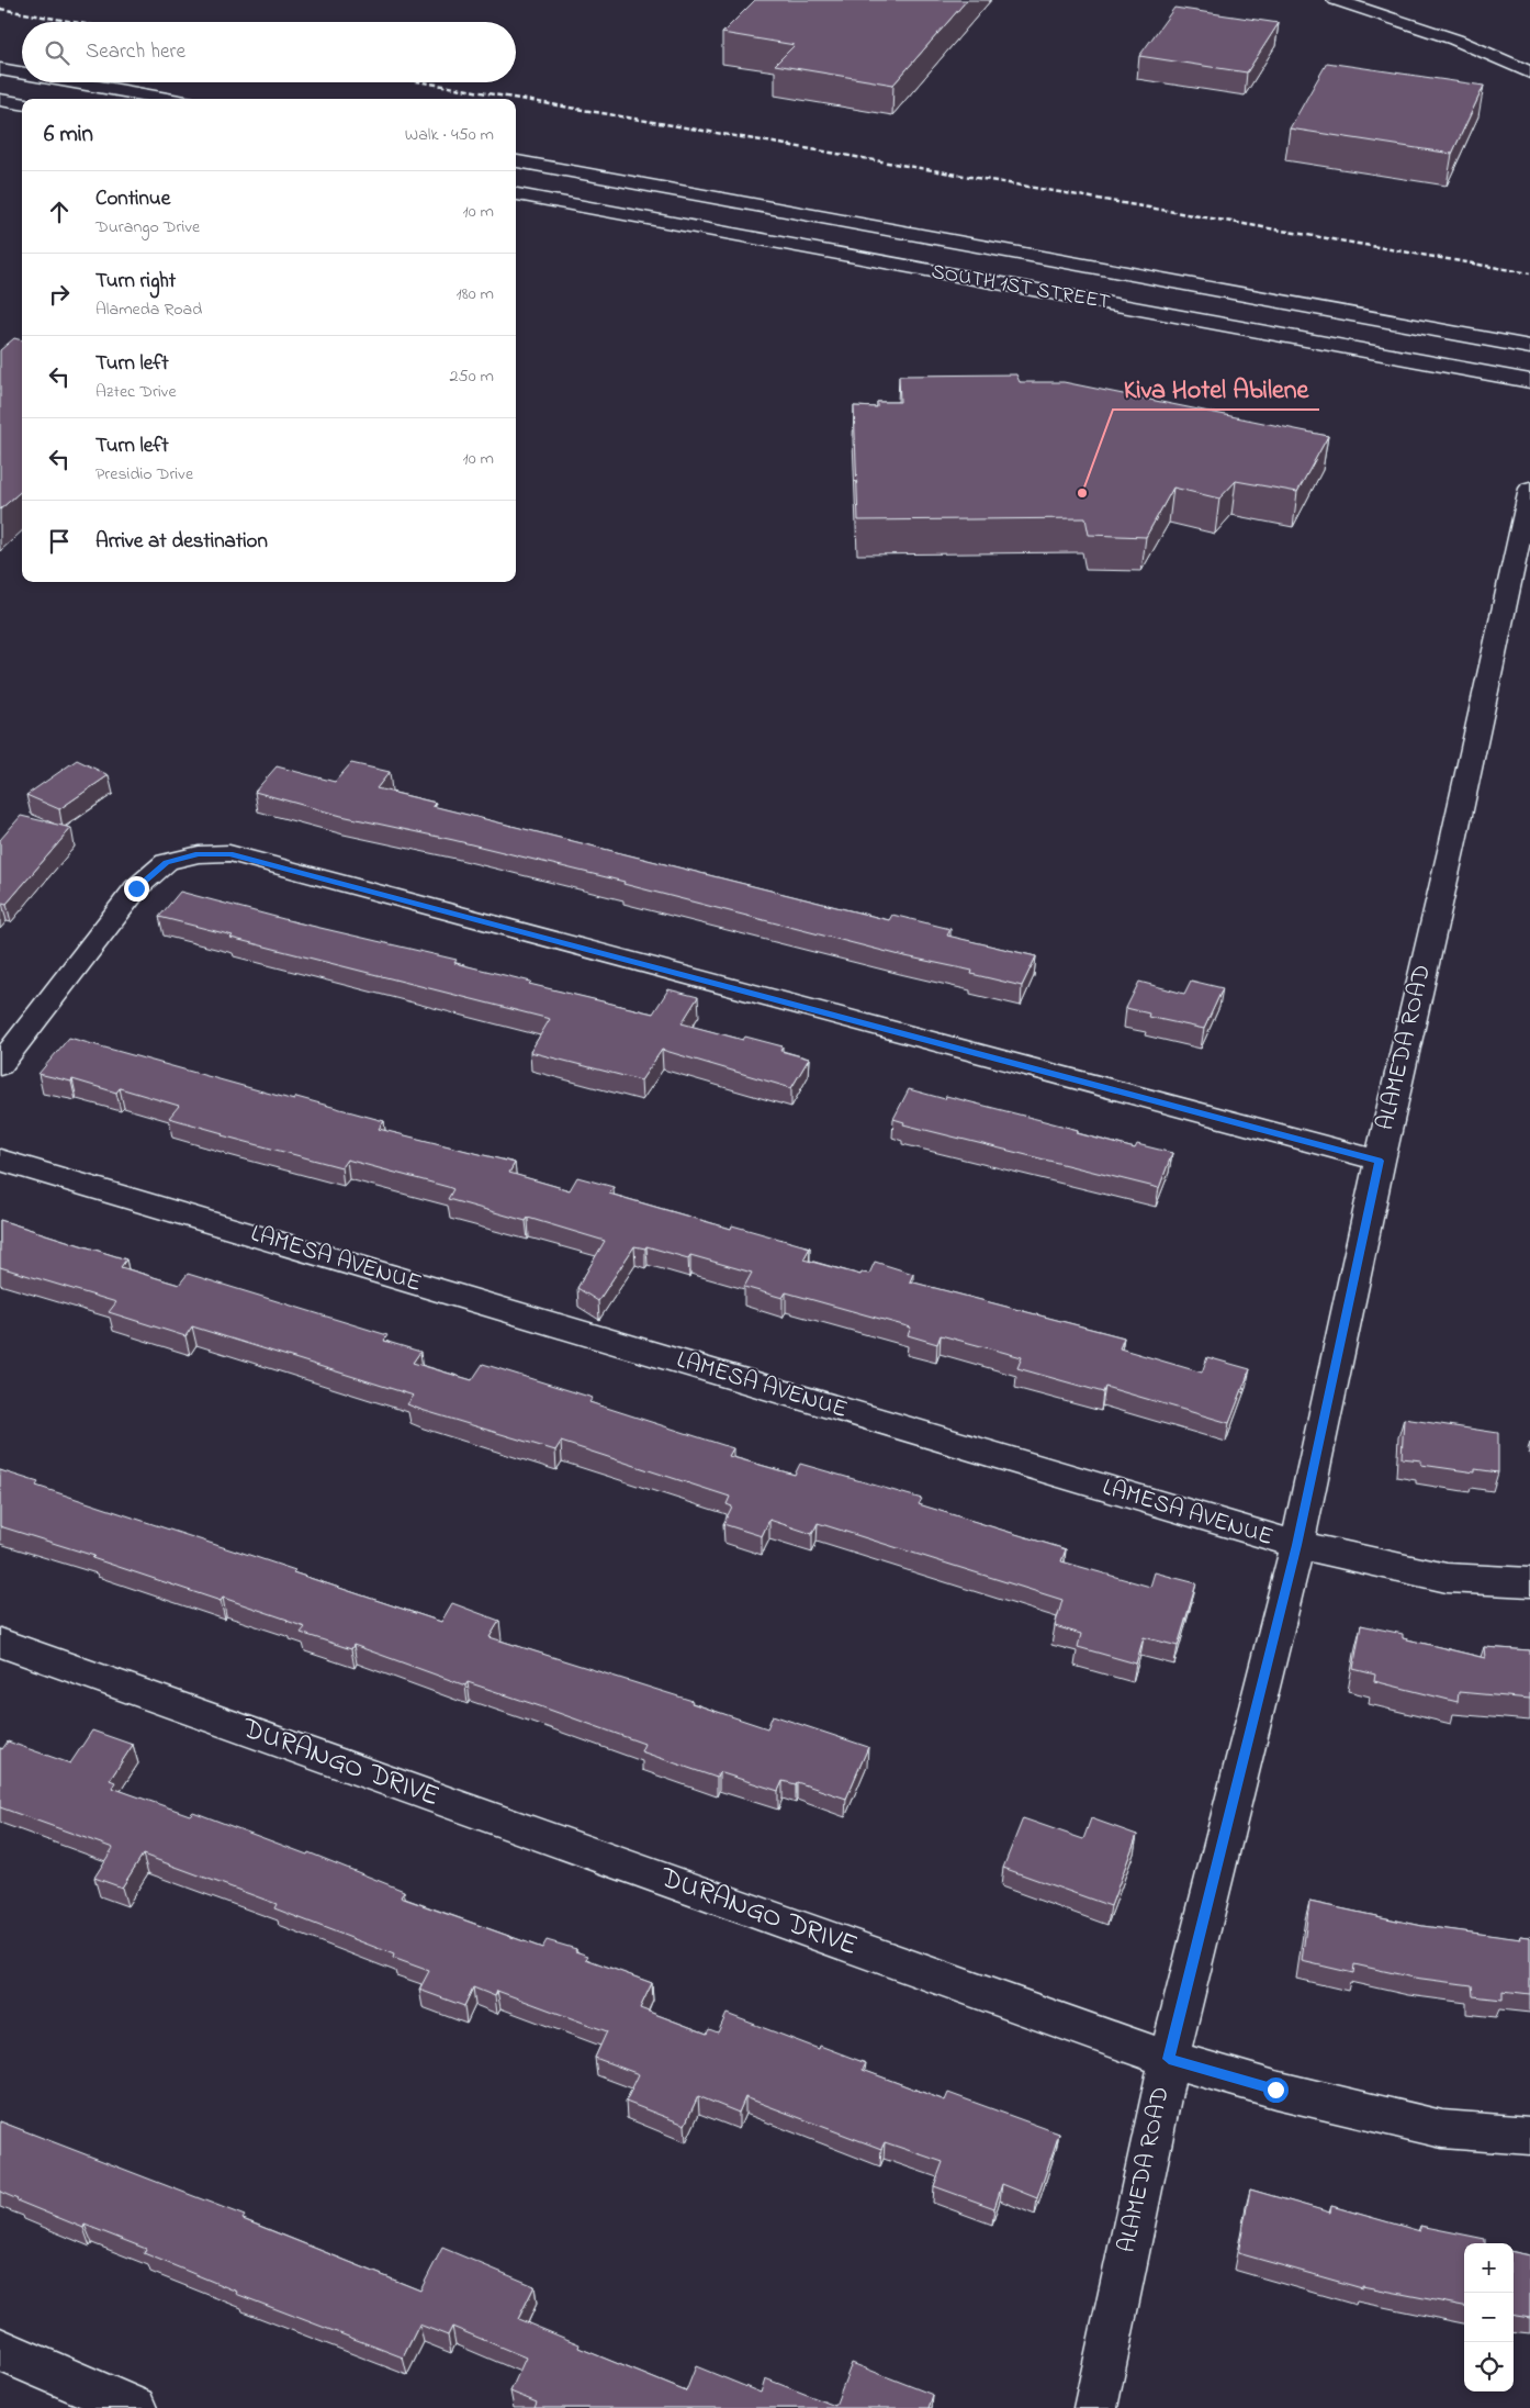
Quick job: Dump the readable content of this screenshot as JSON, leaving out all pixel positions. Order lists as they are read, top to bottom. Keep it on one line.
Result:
{"streets":{"main road":["SOUTH 1ST STREET","ALAMEDA ROAD","LAMESA AVENUE","DURANGO DRIVE"]},"crossings":[["ALAMEDA ROAD","LAMESA AVENUE"],["ALAMEDA ROAD","DURANGO DRIVE"]],"places":["Kiva Hotel Abilene"],"page":{"search":"Search here","heading":["6 min","Walk · 450 m"],"list":[["Continue","Durango Drive","10 m"],["Turn right","Alameda Road","180 m"],["Turn left","Aztec Drive","250 m"],["Turn left","Presidio Drive","10 m"],"Arrive at destination"],"map_buttons":["+","−"]}}
